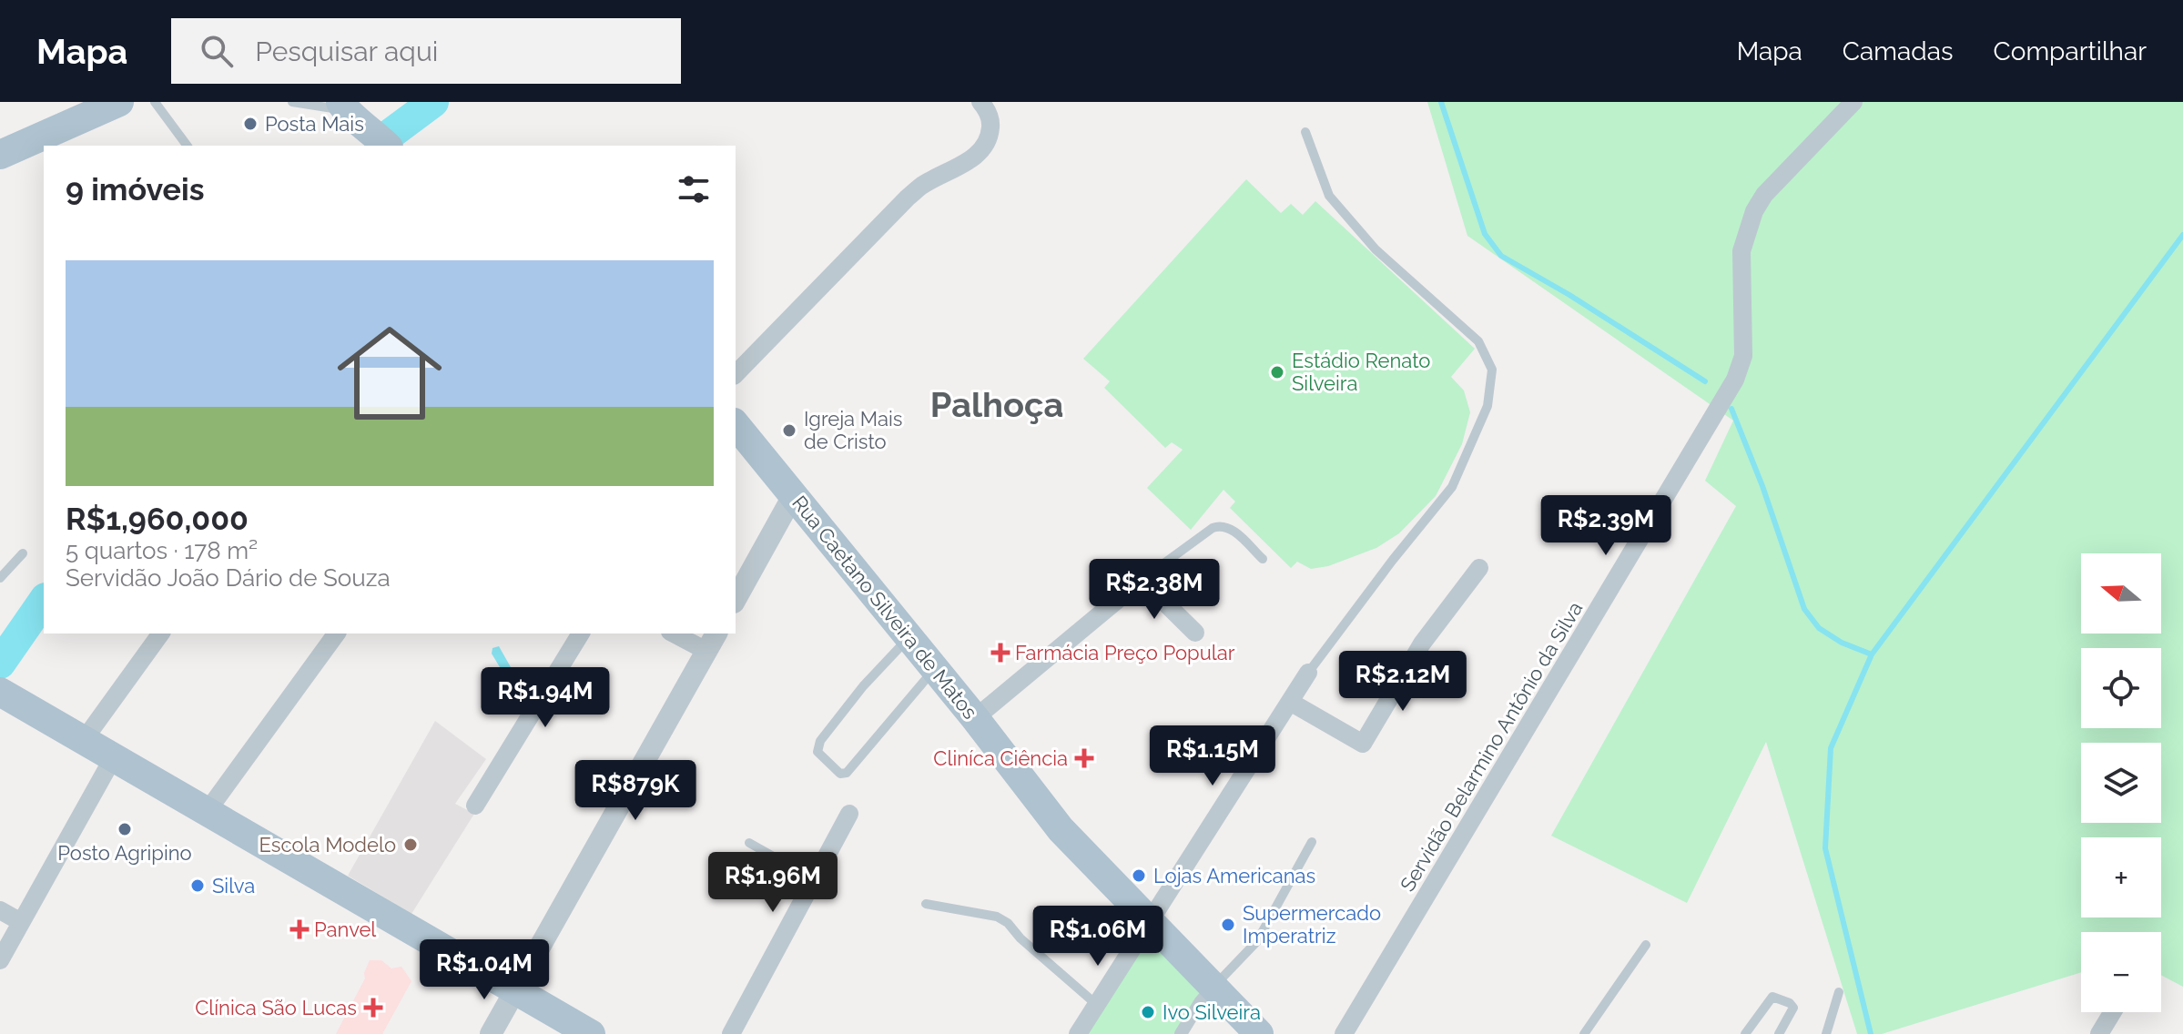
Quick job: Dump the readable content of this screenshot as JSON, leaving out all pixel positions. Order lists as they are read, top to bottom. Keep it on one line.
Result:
{"streets":{"main road":["Rua Caetano Silveira de Matos"],"street":["Servidão Belarmino Antônio da Silva"]},"districts":["Palhoça"],"places":{"other":["Posta Mais","Estádio Renato Silveira","Igreja Mais de Cristo","Posto Agripino","Escola Modelo","Lojas Americanas","Silva","Supermercado Imperatriz","Ivo Silveira"],"health":["Farmácia Preço Popular","Cliníca Ciência","Panvel","Clínica São Lucas"]},"north":"left","page":{"header":"Mapa","search":"Pesquisar aqui","nav":["Mapa","Camadas","Compartilhar"],"heading":"9 imóveis","list":[{"name":"R$1,960,000","note":"5 quartos · 178 m² · Servidão João Dário de Souza"}],"price":["R$2.39M","R$2.38M","R$2.12M","R$1.94M","R$1.15M","R$879K","R$1.96M","R$1.06M","R$1.04M"],"map_buttons":["+","−"]}}
